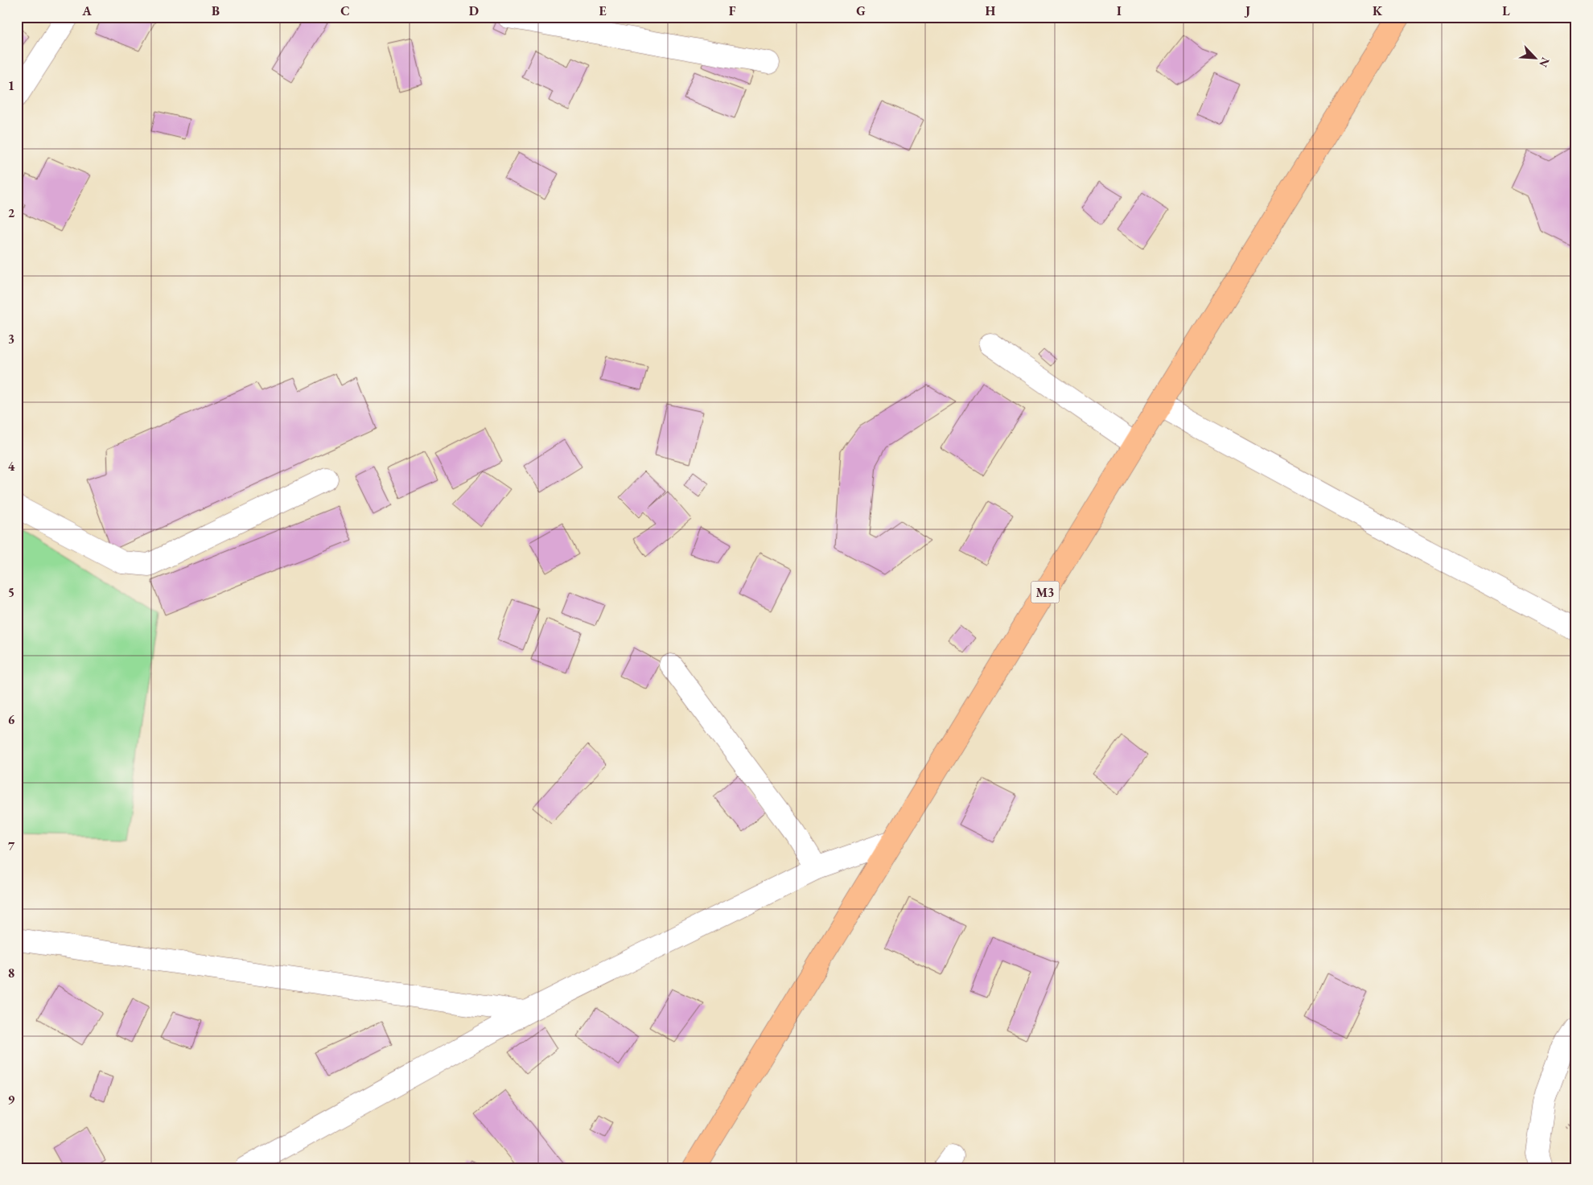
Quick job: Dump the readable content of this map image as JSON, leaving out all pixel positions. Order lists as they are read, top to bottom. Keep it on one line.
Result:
{"streets":{"highway":["M3"]},"north":"bottom right","grid":{"columns":["A","B","C","D","E","F","G","H","I","J","K","L"],"rows":["1","2","3","4","5","6","7","8","9"]}}
